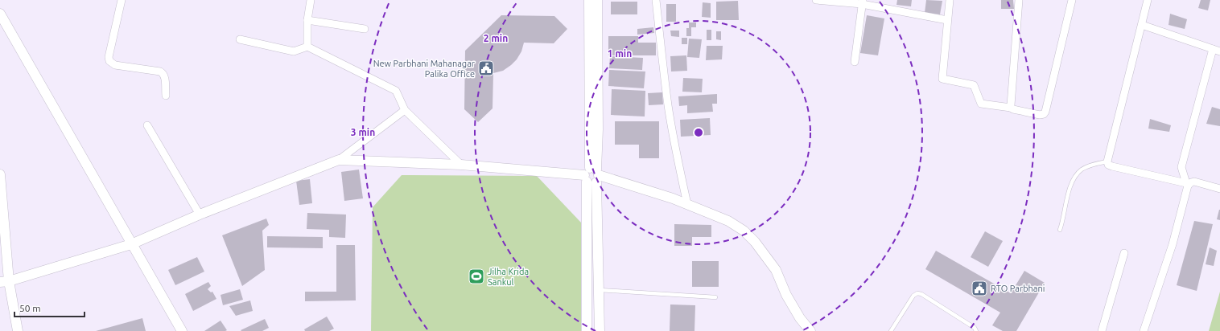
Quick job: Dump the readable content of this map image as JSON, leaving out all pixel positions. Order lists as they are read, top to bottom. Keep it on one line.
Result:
{"places":{"public building":["New Parbhani Mahanagar Palika Office","RTO Parbhani"],"sports":["Jilha Krida Sankul"]},"scale_bar":"50 m","rings":["2 min","1 min","3 min"]}
